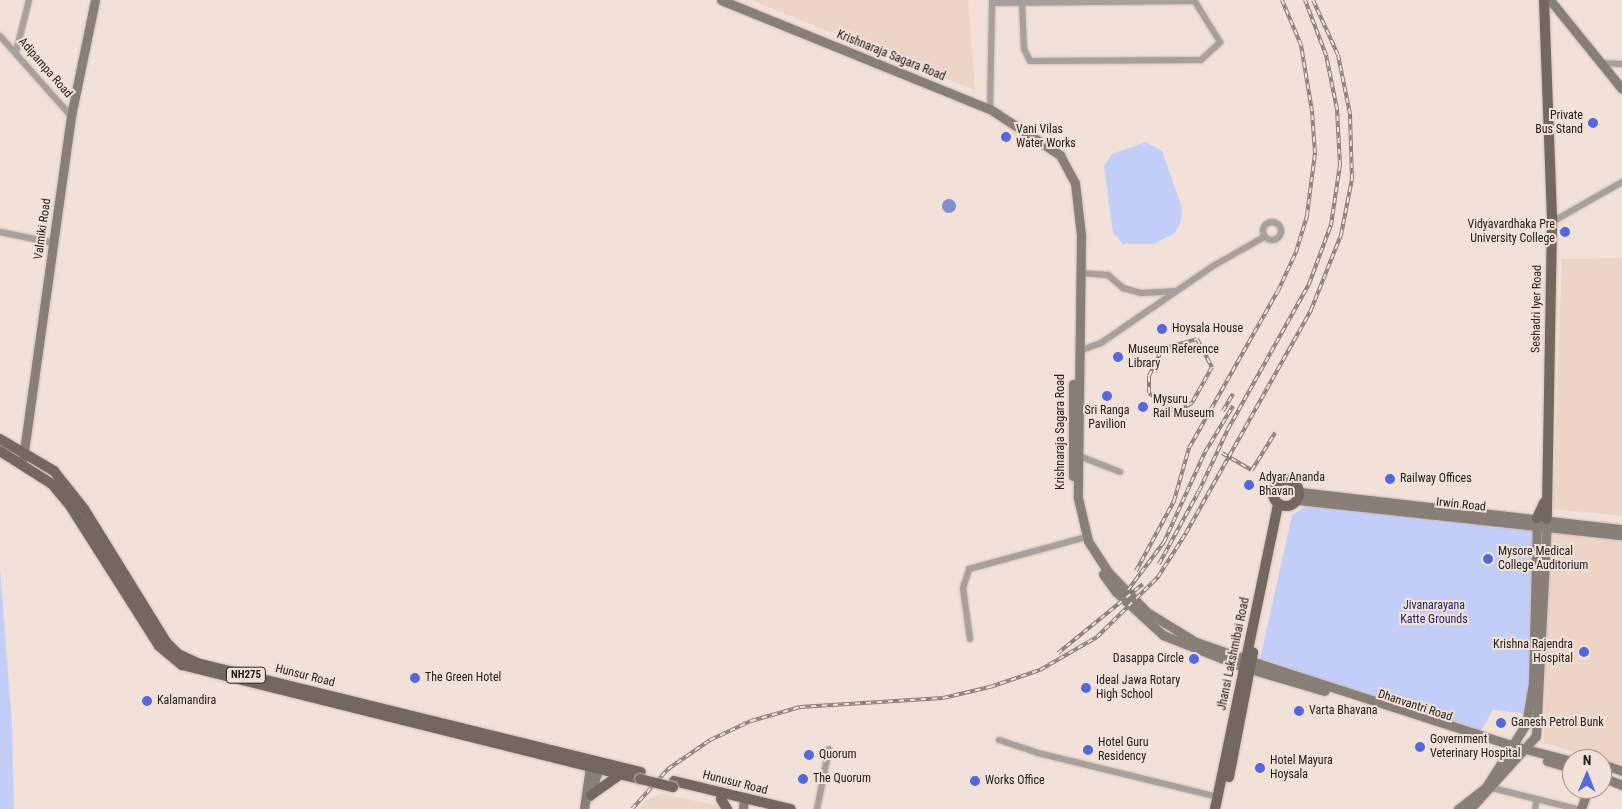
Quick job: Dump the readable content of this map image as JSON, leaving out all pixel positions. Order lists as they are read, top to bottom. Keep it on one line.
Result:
{"streets":{"main road":["Krishnaraja Sagara Road","Valmiki Road","Seshadri Iyer Road","Irwin Road","Jhansi Lakshmibai Road","NH275","Hunsur Road","Dhanvantri Road","Hunusur Road"],"street":["Adipampa Road"]},"crossings":[["Krishnaraja Sagara Road","Jhansi Lakshmibai Road"],["Krishnaraja Sagara Road","Dhanvantri Road"],["Adipampa Road","Valmiki Road"],["Valmiki Road","Hunsur Road"],["Seshadri Iyer Road","Irwin Road"],["Seshadri Iyer Road","Dhanvantri Road"],["Irwin Road","Jhansi Lakshmibai Road"],["Jhansi Lakshmibai Road","Dhanvantri Road"],["Hunsur Road","Hunusur Road"]],"parks":["Jivanarayana Katte Grounds"],"places":["Private Bus Stand","Vani Vilas Water Works","Vidyavardhaka Pre University College","Hoysala House","Museum Reference Library","Sri Ranga Pavilion","Mysuru Rail Museum","Railway Offices","Adyar Ananda Bhavan","Mysore Medical College Auditorium","Krishna Rajendra Hospital","Dasappa Circle","The Green Hotel","Ideal Jawa Rotary High School","Kalamandira","Varta Bhavana","Ganesh Petrol Bunk","Government Veterinary Hospital","Hotel Guru Residency","Quorum","Hotel Mayura Hoysala","The Quorum","Works Office"],"north":"top"}
